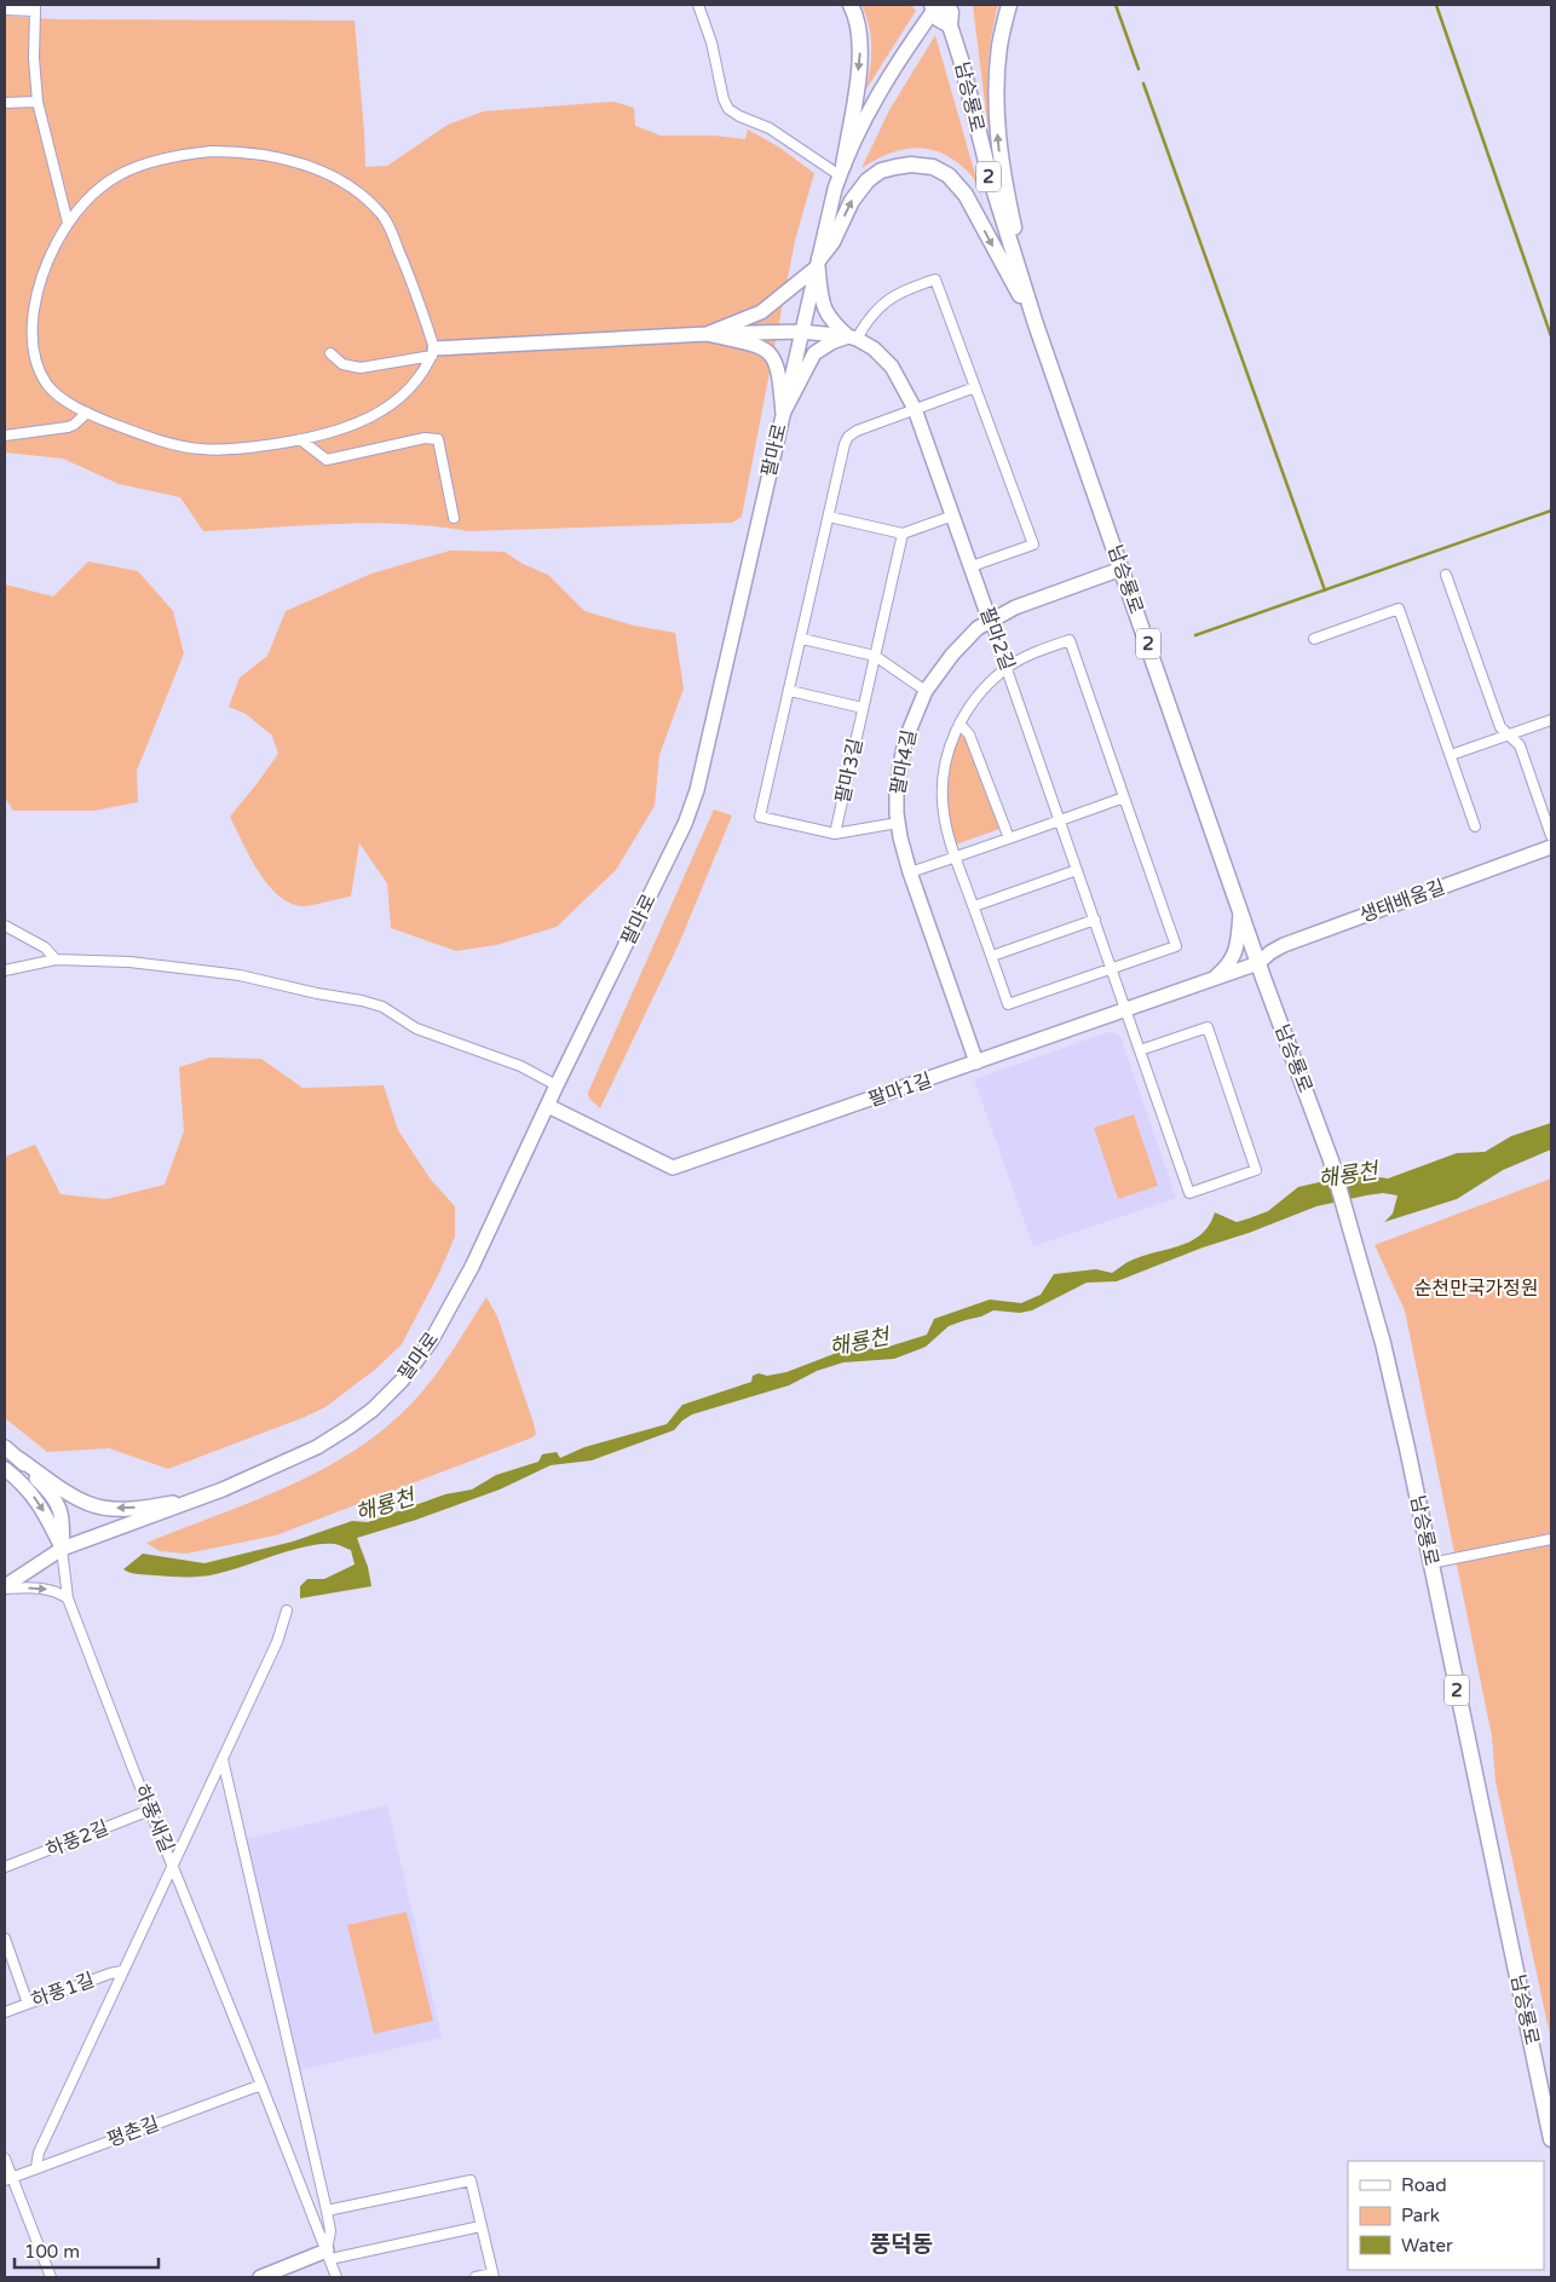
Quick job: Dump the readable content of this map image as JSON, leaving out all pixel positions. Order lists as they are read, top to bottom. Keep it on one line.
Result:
{"streets":{"main road":["남승룡로","2"],"street":["팔마로","팔마2길","팔마4길","팔마3길","생태배움길","팔마1길","하풍새길","하풍2길","하풍1길","평촌길"]},"crossings":[["남승룡로","팔마로"],["남승룡로","팔마4길"],["남승룡로","생태배움길"],["남승룡로","팔마1길"],["팔마로","팔마2길"],["팔마로","팔마1길"],["팔마로","하풍새길"],["팔마2길","팔마4길"],["팔마2길","팔마1길"],["팔마4길","팔마1길"],["생태배움길","팔마1길"],["하풍새길","하풍2길"],["하풍새길","평촌길"]],"districts":["풍덕동"],"water":["해룡천"],"parks":["순천만국가정원"],"legend":["Road","Park","Water"],"scale_bar":"100 m"}
